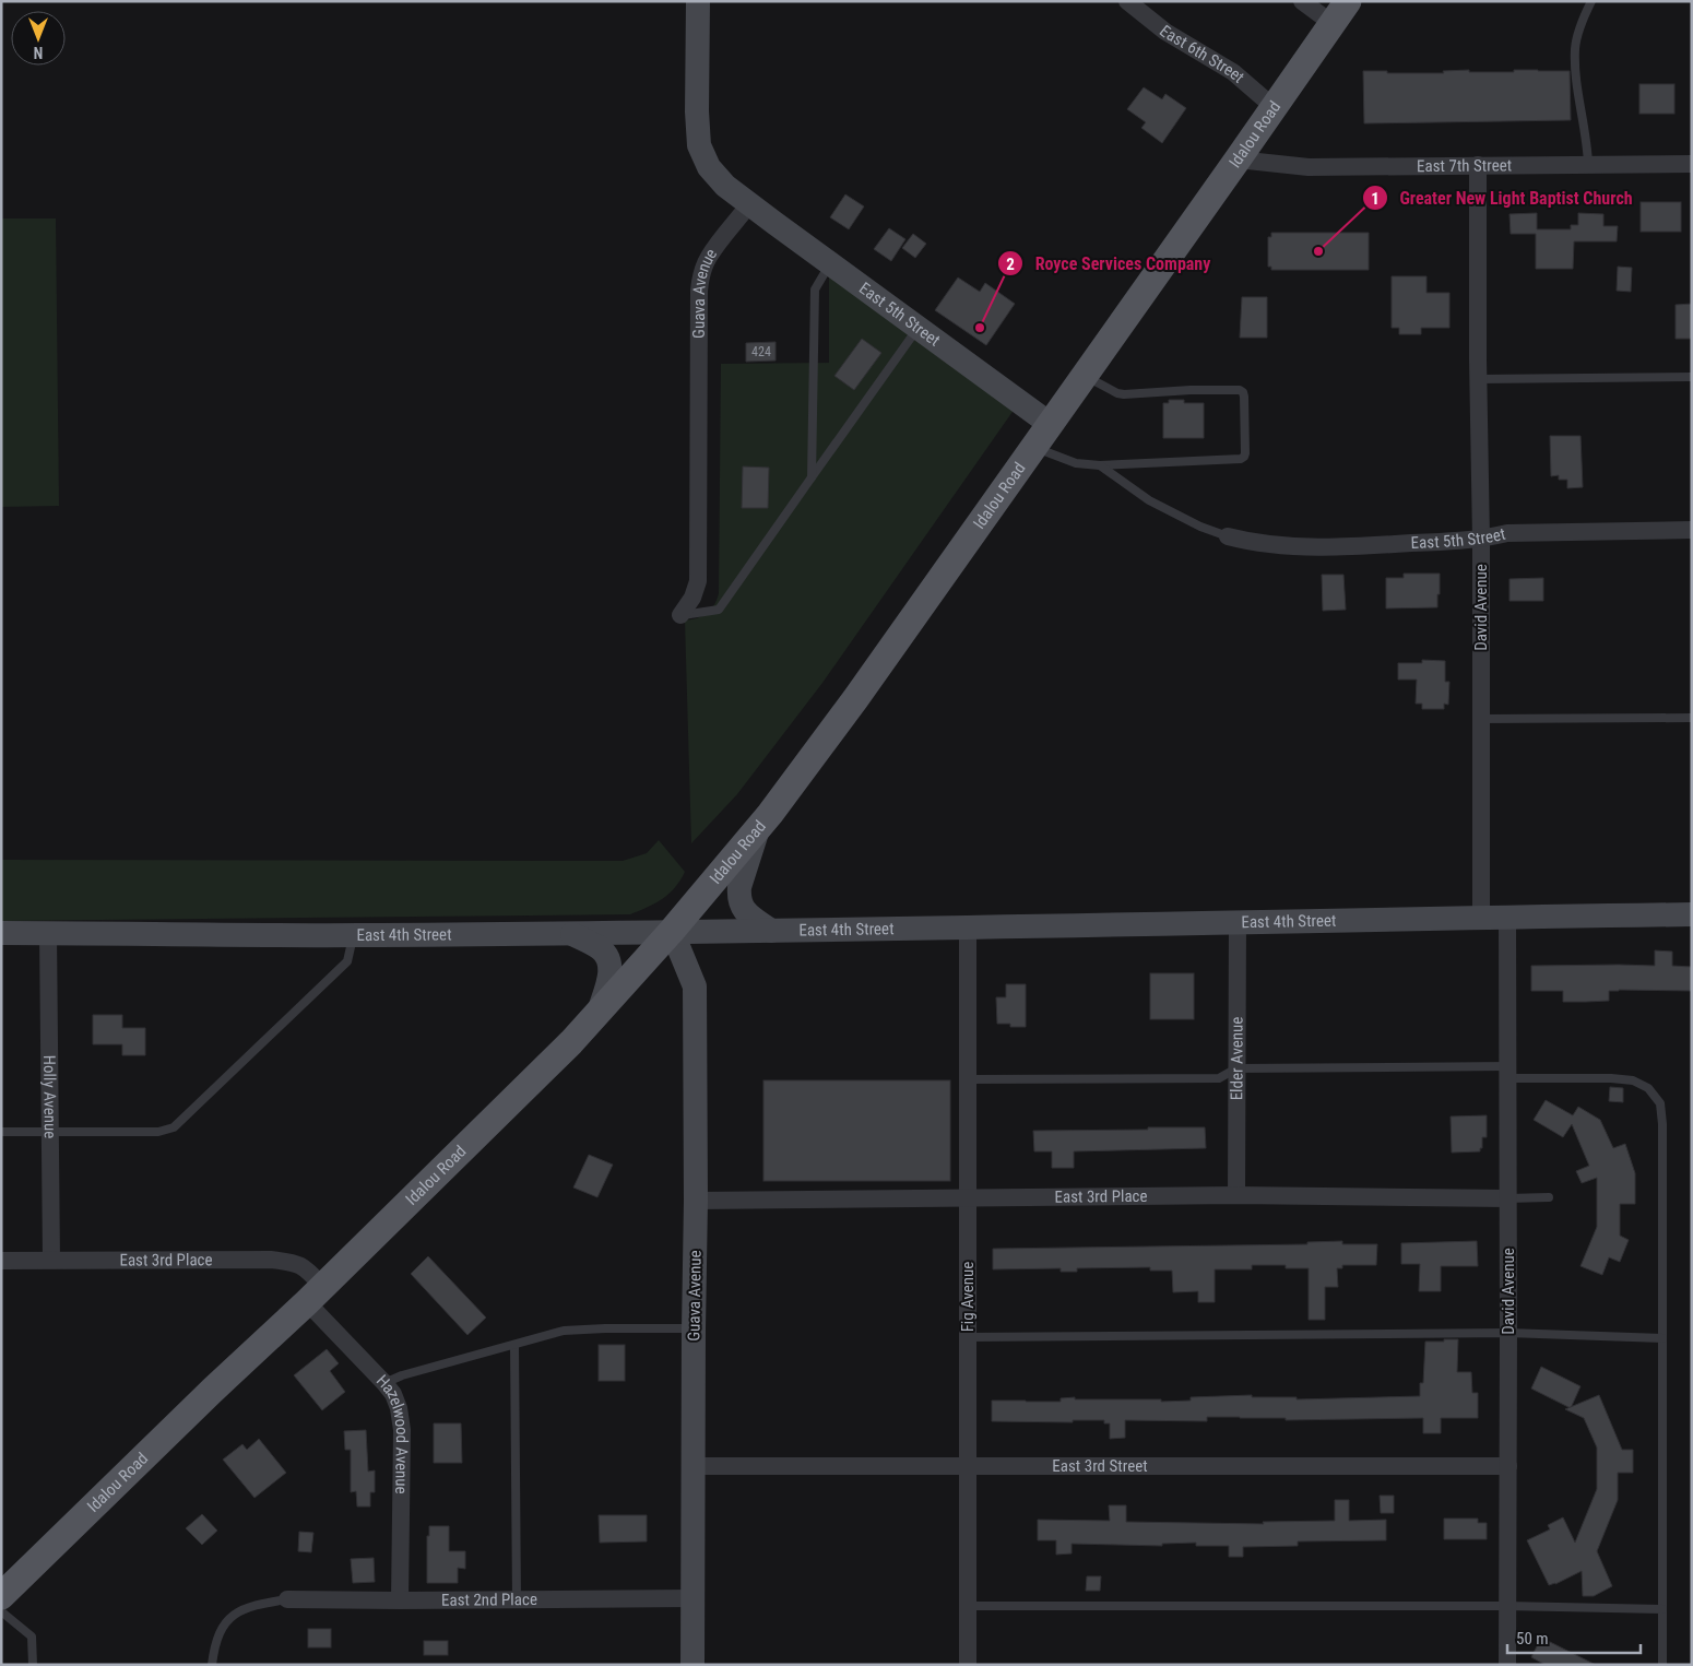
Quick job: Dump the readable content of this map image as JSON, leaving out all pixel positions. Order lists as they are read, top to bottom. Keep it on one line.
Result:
{"streets":{"main road":["Idalou Road"],"street":["East 6th Street","East 7th Street","Guava Avenue","East 5th Street","David Avenue","East 4th Street","Elder Avenue","Holly Avenue","East 3rd Place","Fig Avenue","Hazelwood Avenue","East 3rd Street","East 2nd Place"]},"crossings":[["East 6th Street","Idalou Road"],["Idalou Road","East 7th Street"],["Idalou Road","Guava Avenue"],["Idalou Road","East 5th Street"],["Idalou Road","East 4th Street"],["Idalou Road","East 3rd Place"],["Idalou Road","Hazelwood Avenue"],["East 7th Street","David Avenue"],["Guava Avenue","East 5th Street"],["Guava Avenue","East 4th Street"],["Guava Avenue","East 3rd Place"],["Guava Avenue","East 3rd Street"],["Guava Avenue","East 2nd Place"],["East 5th Street","David Avenue"],["David Avenue","East 4th Street"],["David Avenue","East 3rd Place"],["David Avenue","East 3rd Street"],["East 4th Street","Elder Avenue"],["East 4th Street","Holly Avenue"],["East 4th Street","Fig Avenue"],["Elder Avenue","East 3rd Place"],["Holly Avenue","East 3rd Place"],["East 3rd Place","Fig Avenue"],["East 3rd Place","Hazelwood Avenue"],["Fig Avenue","East 3rd Street"],["Hazelwood Avenue","East 2nd Place"]],"places":["Greater New Light Baptist Church","Royce Services Company"],"house_numbers":["424"],"scale_bar":"50 m","north":"bottom"}
